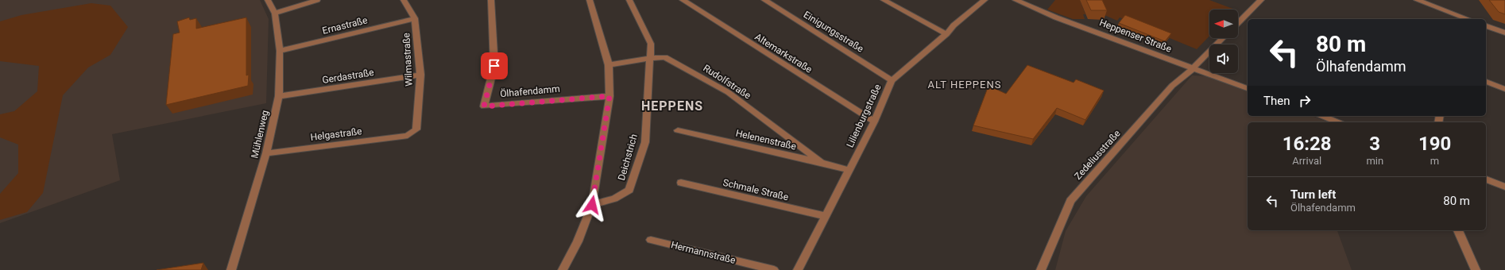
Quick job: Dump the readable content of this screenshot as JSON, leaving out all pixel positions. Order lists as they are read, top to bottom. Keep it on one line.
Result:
{"streets":{"street":["Ernastraße","Einigungsstraße","Heppenser Straße","Altemarkstraße","Wilmastraße","Gerdastraße","Rudolfstraße","Ölhafendamm","Lilienburgstraße","Mühlenweg","Helgastraße","Helenenstraße","Zedeliusstraße","Deichstrich","Schmale Straße","Hermannstraße"]},"crossings":[["Ernastraße","Wilmastraße"],["Ernastraße","Mühlenweg"],["Einigungsstraße","Lilienburgstraße"],["Heppenser Straße","Zedeliusstraße"],["Altemarkstraße","Lilienburgstraße"],["Wilmastraße","Gerdastraße"],["Wilmastraße","Helgastraße"],["Gerdastraße","Mühlenweg"],["Rudolfstraße","Helenenstraße"],["Rudolfstraße","Deichstrich"],["Lilienburgstraße","Helenenstraße"],["Lilienburgstraße","Schmale Straße"],["Mühlenweg","Helgastraße"]],"districts":["ALT HEPPENS","HEPPENS"],"north":"left","page":{"turn":["80 m","Ölhafendamm"],"then":"Then","eta":["16:28","Arrival","3","min","190","m"],"list":[{"name":"Turn left","note":"Ölhafendamm","value":"80 m"}]}}
